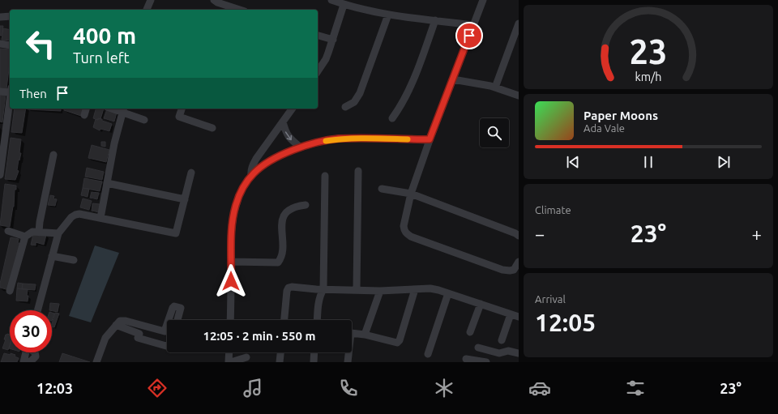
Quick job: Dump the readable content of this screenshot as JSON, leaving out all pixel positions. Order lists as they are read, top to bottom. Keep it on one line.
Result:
{"page":{"turn":["400 m","Turn left"],"then":"Then","song":["Paper Moons","Ada Vale"],"tile":["Climate",["Arrival","12:05"]],"heat":["−","23°","+"],"limit":"30","trip":"12:05 · 2 min · 550 m","tabs":["12:03","23°"],"gauge":["23","km/h"]}}
